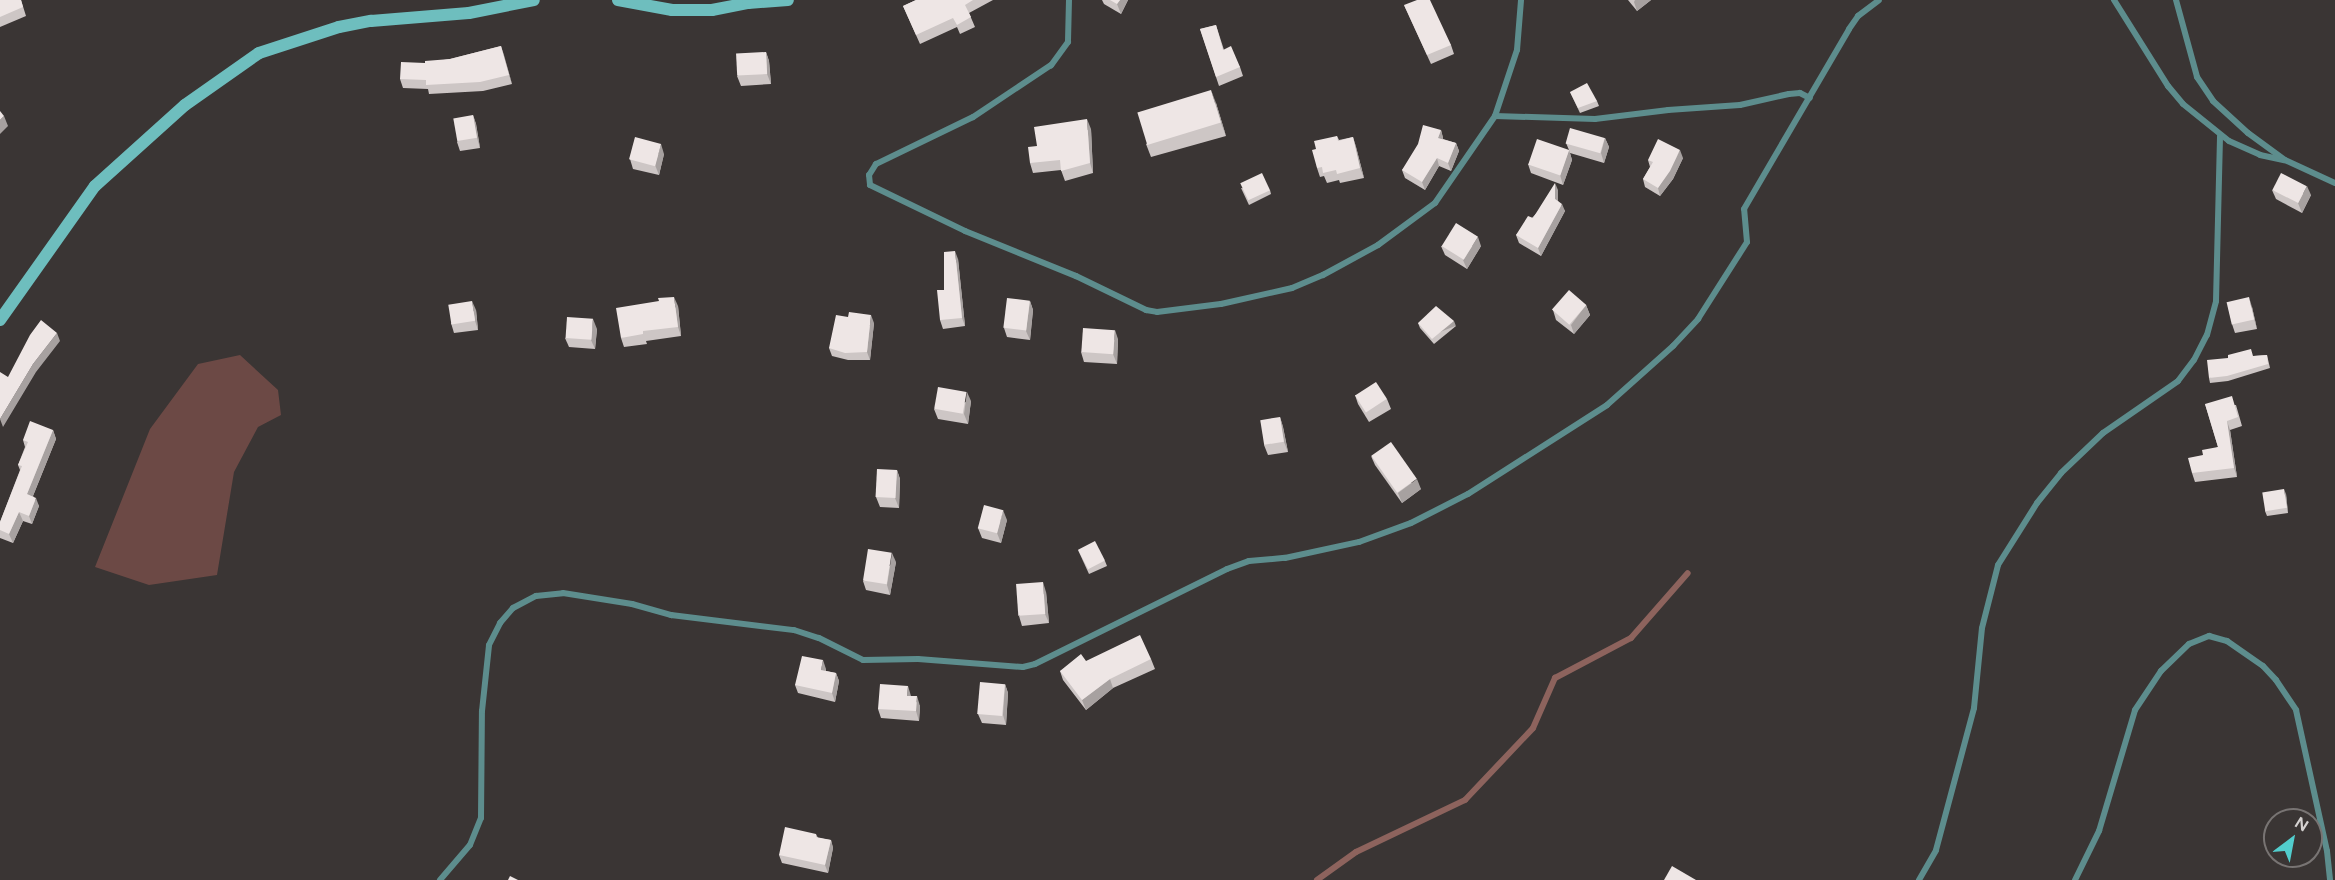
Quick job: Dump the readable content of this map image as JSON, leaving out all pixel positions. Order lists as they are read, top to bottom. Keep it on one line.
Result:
{"north":"top right"}
